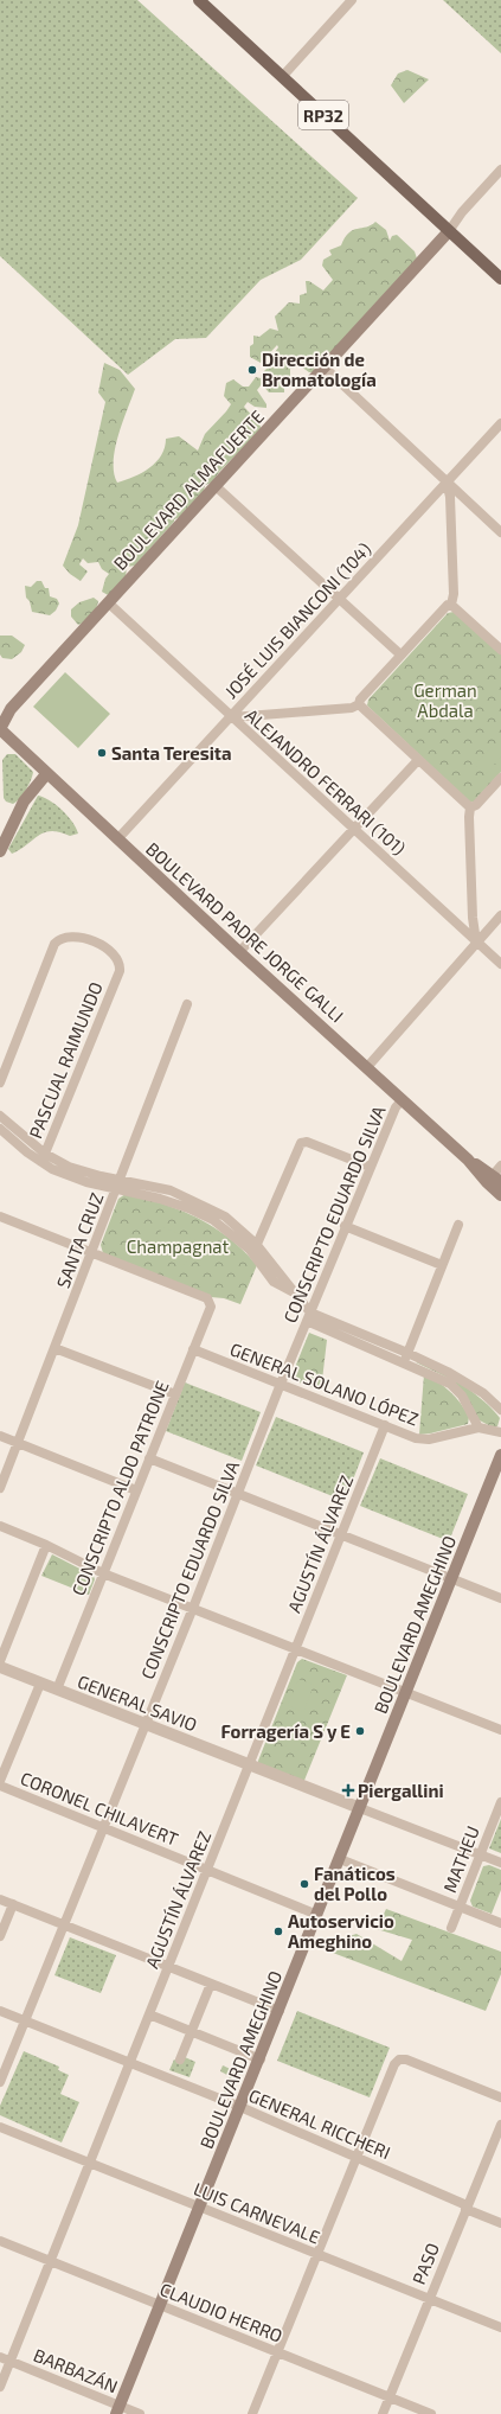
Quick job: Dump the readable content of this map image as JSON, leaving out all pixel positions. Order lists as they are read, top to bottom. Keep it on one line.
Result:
{"streets":{"main road":["RP32","BOULEVARD ALMAFUERTE","BOULEVARD PADRE JORGE GALLI","BOULEVARD AMEGHINO"],"street":["JOSÉ LUIS BIANCONI (104)","ALEJANDRO FERRARI (101)","PASCUAL RAIMUNDO","CONSCRIPTO EDUARDO SILVA","SANTA CRUZ","GENERAL SOLANO LÓPEZ","CONSCRIPTO ALDO PATRONE","AGUSTÍN ÁLVAREZ","GENERAL SAVIO","CORONEL CHILAVERT","MATHEU","GENERAL RICCHERI","LUIS CARNEVALE","PASO","CLAUDIO HERRO","BARBAZÁN"]},"crossings":[["RP32","BOULEVARD ALMAFUERTE"],["BOULEVARD ALMAFUERTE","ALEJANDRO FERRARI (101)"],["BOULEVARD ALMAFUERTE","BOULEVARD PADRE JORGE GALLI"],["JOSÉ LUIS BIANCONI (104)","ALEJANDRO FERRARI (101)"],["JOSÉ LUIS BIANCONI (104)","BOULEVARD PADRE JORGE GALLI"],["BOULEVARD PADRE JORGE GALLI","CONSCRIPTO EDUARDO SILVA"],["CONSCRIPTO EDUARDO SILVA","GENERAL SOLANO LÓPEZ"],["CONSCRIPTO EDUARDO SILVA","GENERAL SAVIO"],["CONSCRIPTO EDUARDO SILVA","CORONEL CHILAVERT"],["CONSCRIPTO EDUARDO SILVA","GENERAL RICCHERI"],["SANTA CRUZ","CONSCRIPTO ALDO PATRONE"],["GENERAL SOLANO LÓPEZ","CONSCRIPTO ALDO PATRONE"],["GENERAL SOLANO LÓPEZ","AGUSTÍN ÁLVAREZ"],["CONSCRIPTO ALDO PATRONE","GENERAL SAVIO"],["AGUSTÍN ÁLVAREZ","GENERAL SAVIO"],["AGUSTÍN ÁLVAREZ","CORONEL CHILAVERT"],["AGUSTÍN ÁLVAREZ","GENERAL RICCHERI"],["AGUSTÍN ÁLVAREZ","LUIS CARNEVALE"],["AGUSTÍN ÁLVAREZ","CLAUDIO HERRO"],["AGUSTÍN ÁLVAREZ","BARBAZÁN"],["BOULEVARD AMEGHINO","GENERAL SAVIO"],["BOULEVARD AMEGHINO","CORONEL CHILAVERT"],["BOULEVARD AMEGHINO","GENERAL RICCHERI"],["BOULEVARD AMEGHINO","LUIS CARNEVALE"],["BOULEVARD AMEGHINO","CLAUDIO HERRO"],["BOULEVARD AMEGHINO","BARBAZÁN"],["GENERAL SAVIO","MATHEU"],["GENERAL RICCHERI","PASO"],["LUIS CARNEVALE","PASO"],["PASO","CLAUDIO HERRO"]],"parks":["German Abdala","Champagnat"],"places":{"other":["Dirección de Bromatología","Santa Teresita","Forragería S y E","Fanáticos del Pollo","Autoservicio Ameghino"],"health":["Piergallini"]}}
